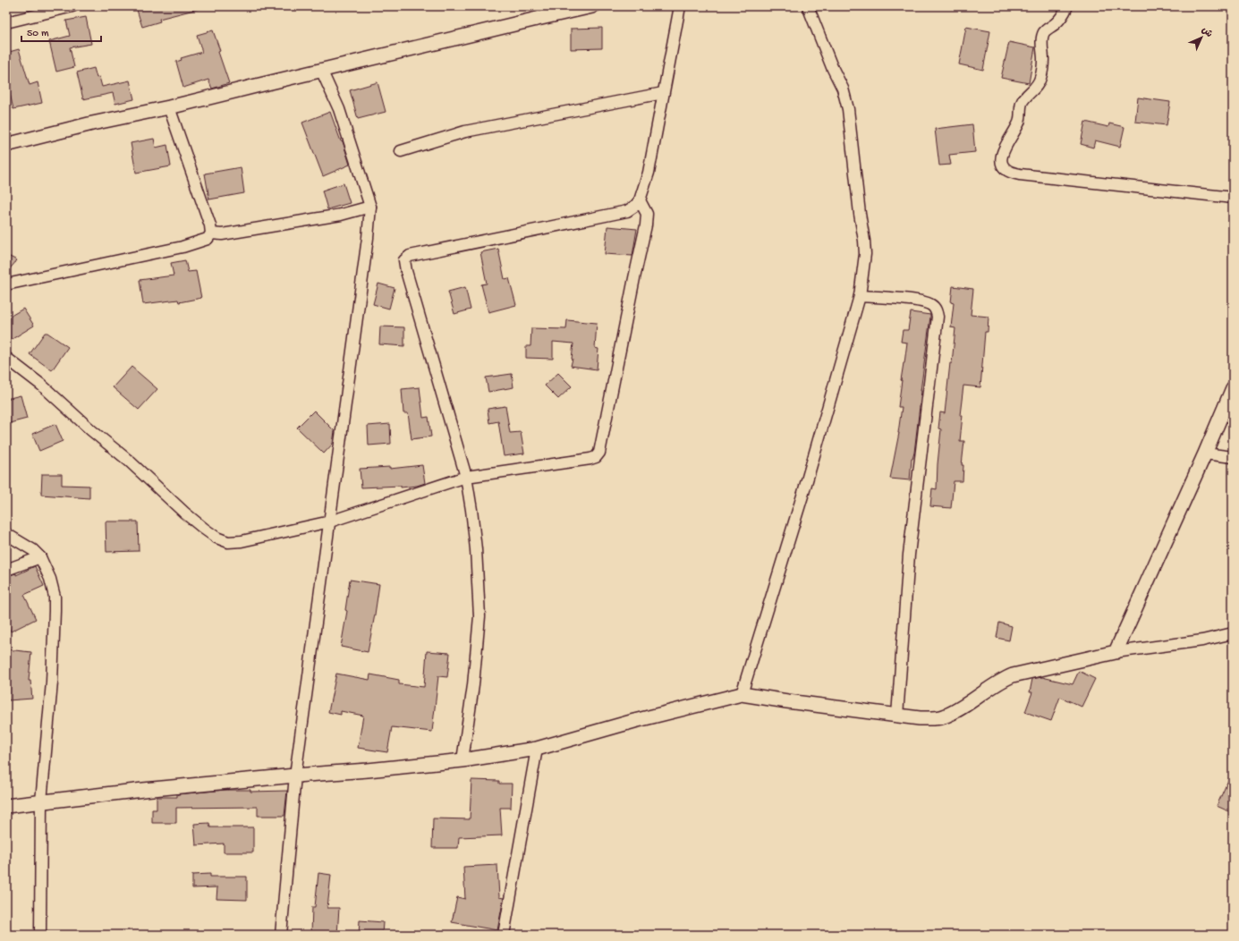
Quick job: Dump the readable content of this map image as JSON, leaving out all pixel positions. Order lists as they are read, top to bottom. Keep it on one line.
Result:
{"scale_bar":"50 m","north":"top right"}
